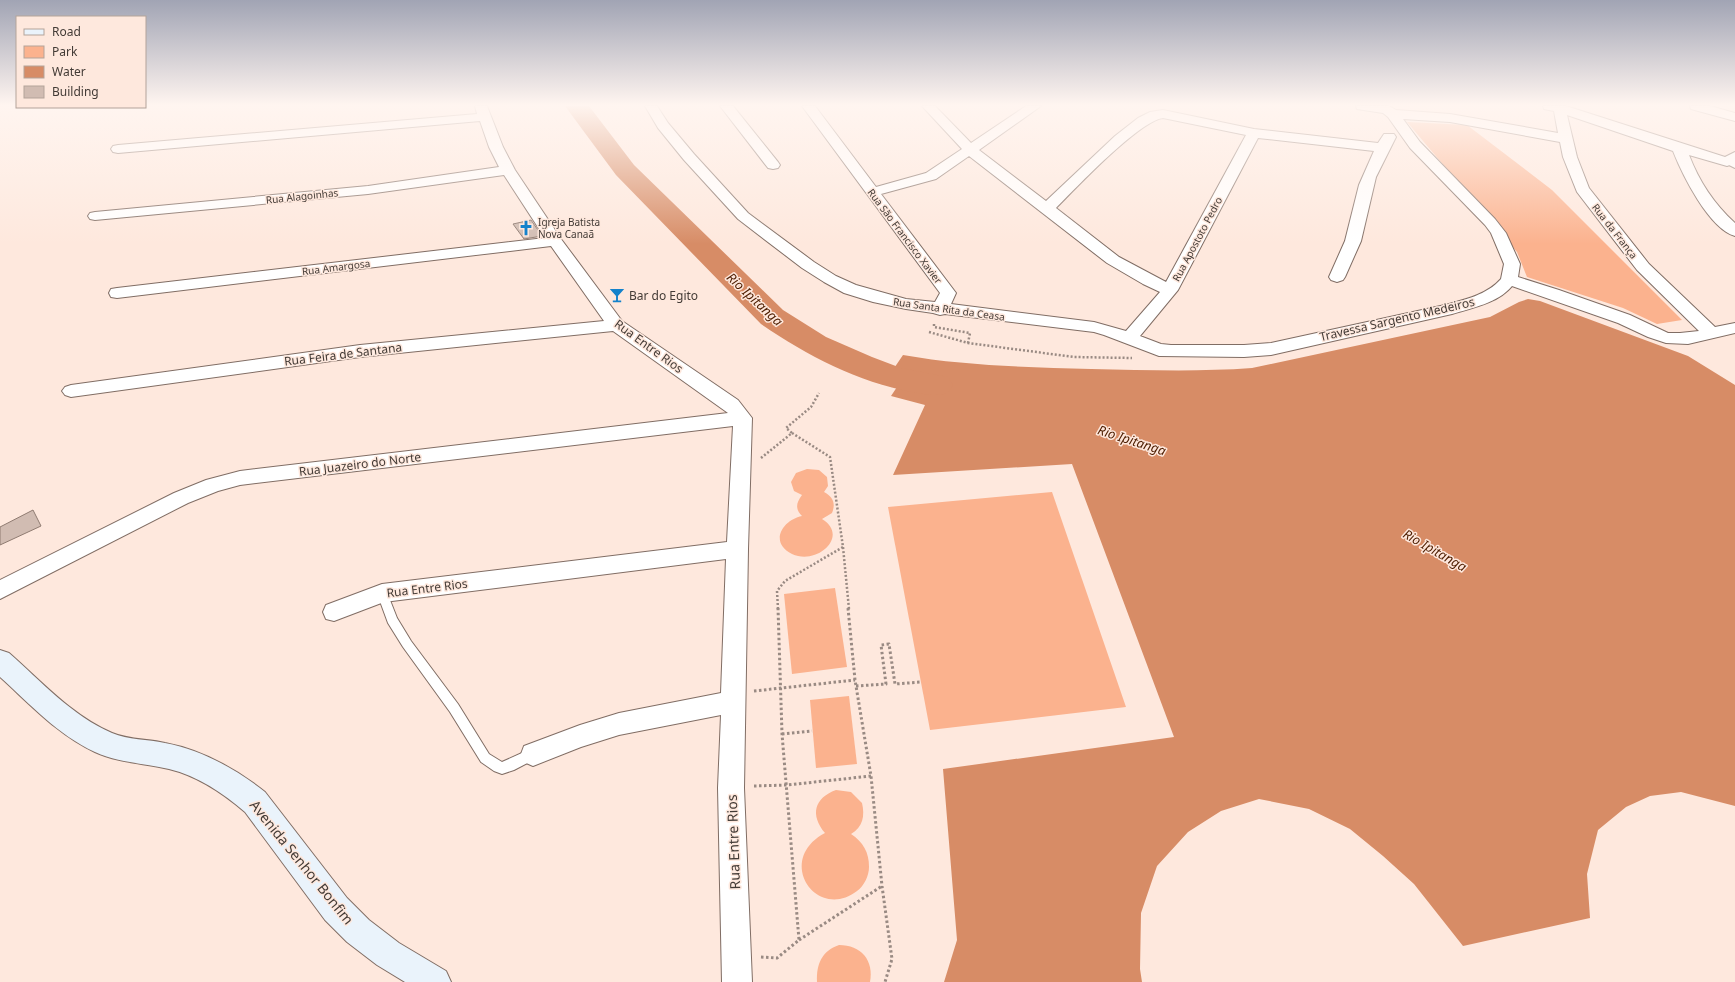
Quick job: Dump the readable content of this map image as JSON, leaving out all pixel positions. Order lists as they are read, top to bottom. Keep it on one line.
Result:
{"streets":{"street":["Rua Alagoinhas","Rua da França","Rua São Francisco Xavier","Rua Apostoto Pedro","Rua Amargosa","Rua Santa Rita da Ceasa","Travessa Sargento Medeiros","Rua Entre Rios","Rua Feira de Santana","Rua Juazeiro do Norte","Avenida Senhor Bonfim"]},"crossings":[["Rua Alagoinhas","Rua Entre Rios"],["Rua São Francisco Xavier","Rua Santa Rita da Ceasa"],["Rua Apostoto Pedro","Rua Santa Rita da Ceasa"],["Rua Apostoto Pedro","Travessa Sargento Medeiros"],["Rua Amargosa","Rua Entre Rios"],["Rua Santa Rita da Ceasa","Travessa Sargento Medeiros"],["Rua Entre Rios","Rua Feira de Santana"],["Rua Entre Rios","Rua Juazeiro do Norte"]],"water":["Rio Ipitanga"],"places":{"church":["Igreja Batista Nova Canaã"],"bar":["Bar do Egito"]},"legend":["Road","Park","Water","Building"]}
